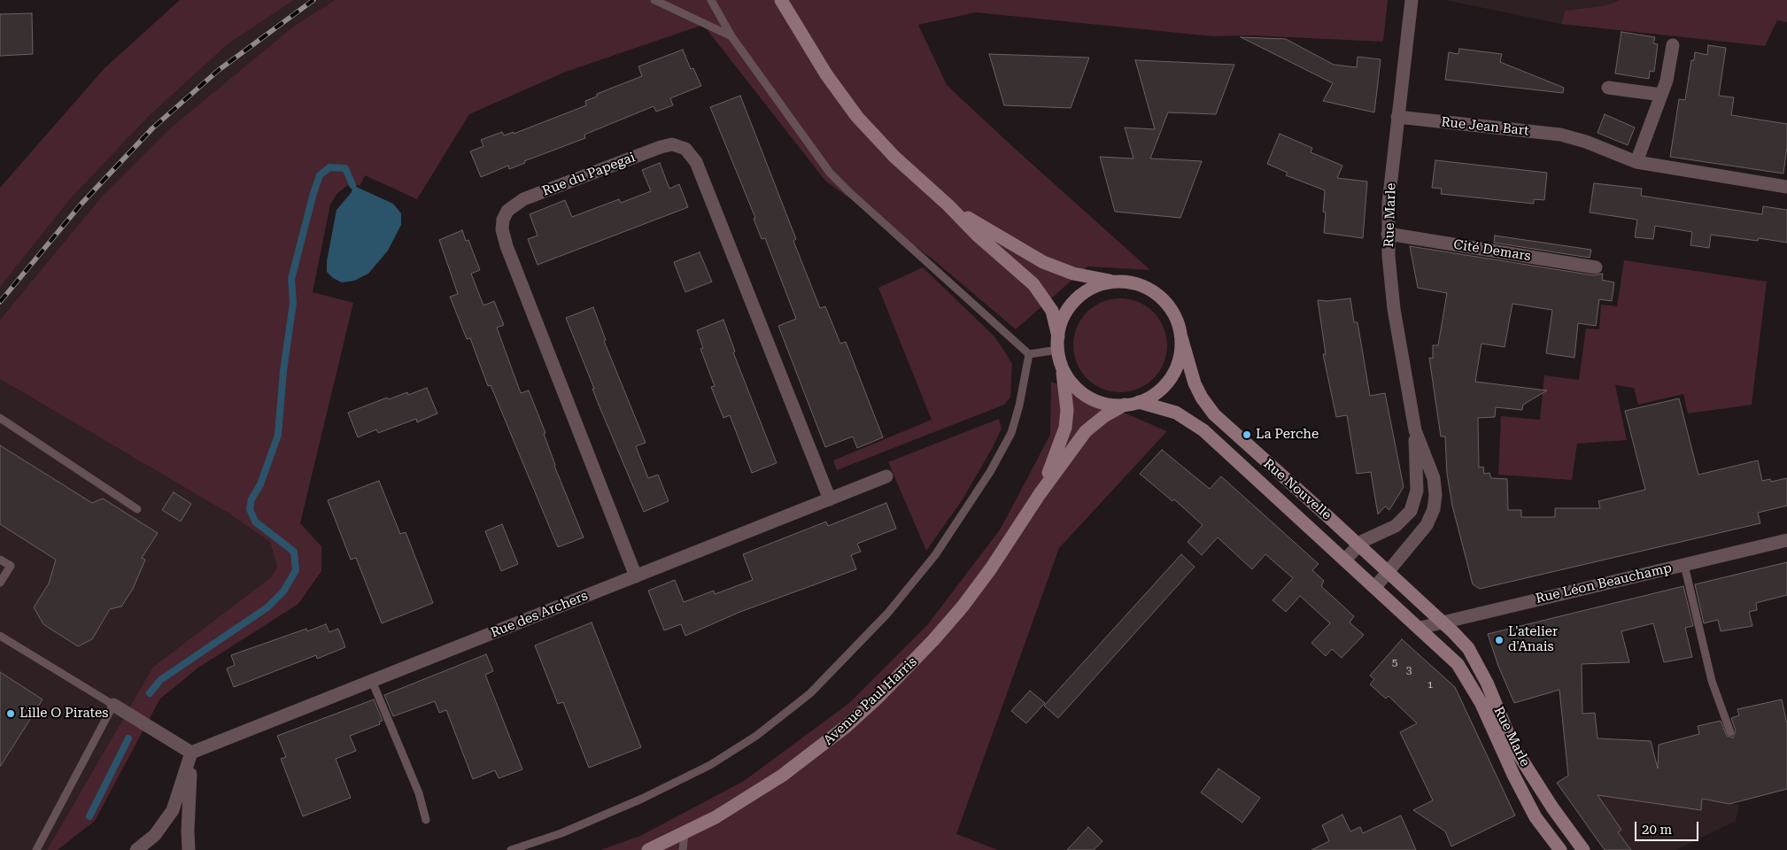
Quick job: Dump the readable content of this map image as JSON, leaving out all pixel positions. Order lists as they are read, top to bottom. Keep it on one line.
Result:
{"streets":{"main road":["Rue Marle","Rue Nouvelle","Avenue Paul Harris"],"street":["Rue Jean Bart","Rue du Papegai","Cité Demars","Rue Léon Beauchamp","Rue des Archers"]},"crossings":[["Rue Jean Bart","Rue Marle"],["Rue du Papegai","Rue des Archers"],["Rue Marle","Cité Demars"],["Rue Marle","Rue Nouvelle"],["Rue Marle","Rue Léon Beauchamp"],["Rue Nouvelle","Rue Léon Beauchamp"],["Rue Nouvelle","Avenue Paul Harris"]],"places":["La Perche","L'atelier d'Anais","Lille O Pirates"],"house_numbers":["5","3","1"],"scale_bar":"20 m"}
